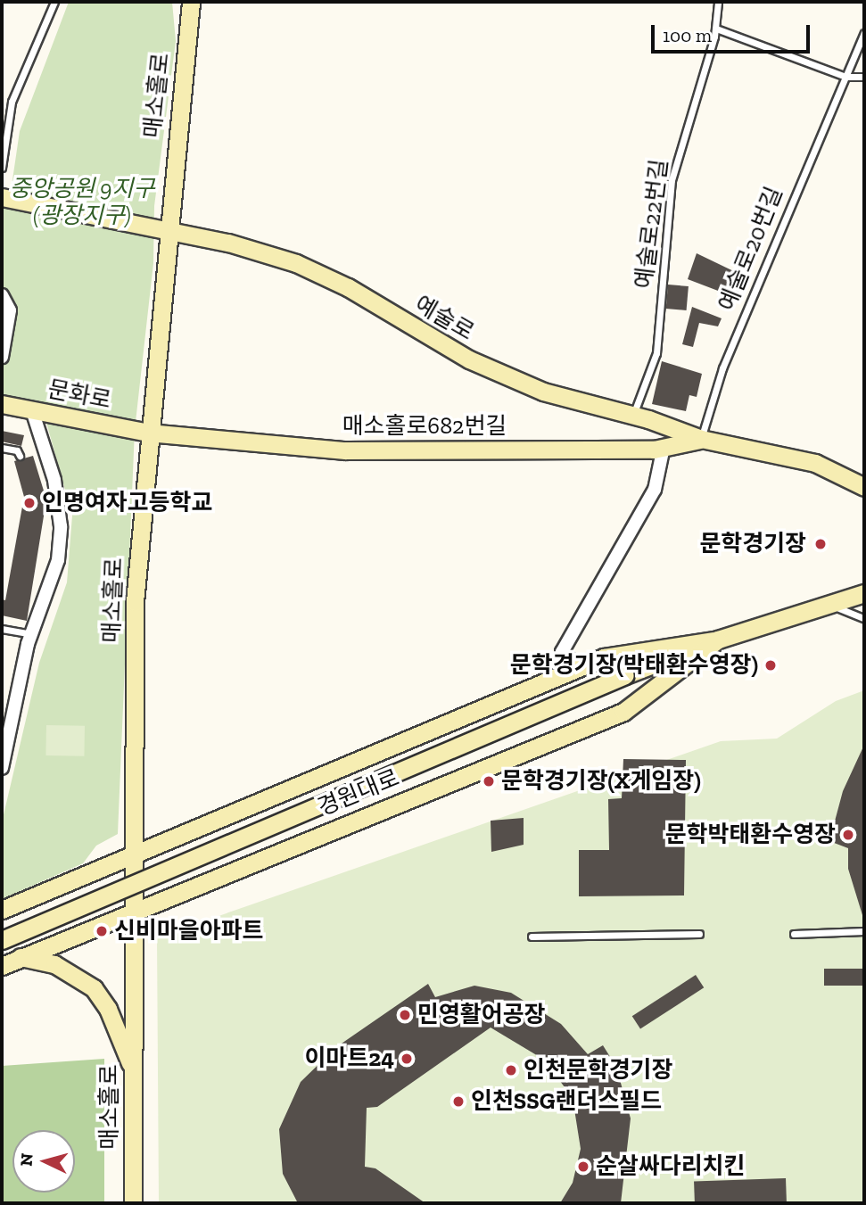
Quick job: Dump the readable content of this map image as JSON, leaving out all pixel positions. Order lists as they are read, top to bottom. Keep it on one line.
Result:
{"streets":{"main road":["매소홀로","예술로","문화로","매소홀로682번길","경원대로"],"lane":["예술로22번길","예술로20번길"]},"crossings":[["매소홀로","예술로"],["매소홀로","문화로"],["매소홀로","매소홀로682번길"],["매소홀로","경원대로"],["예술로22번길","예술로"],["예술로20번길","예술로"],["예술로20번길","매소홀로682번길"],["예술로","매소홀로682번길"],["문화로","매소홀로682번길"]],"parks":["중앙공원 9지구 (광장지구)"],"places":["인명여자고등학교","문학경기장","문학경기장(박태환수영장)","문학경기장(X게임장)","문학박태환수영장","신비마을아파트","민영활어공장","이마트24","인천문학경기장","인천SSG랜더스필드","순살싸다리치킨"],"scale_bar":"100 m","north":"left"}
